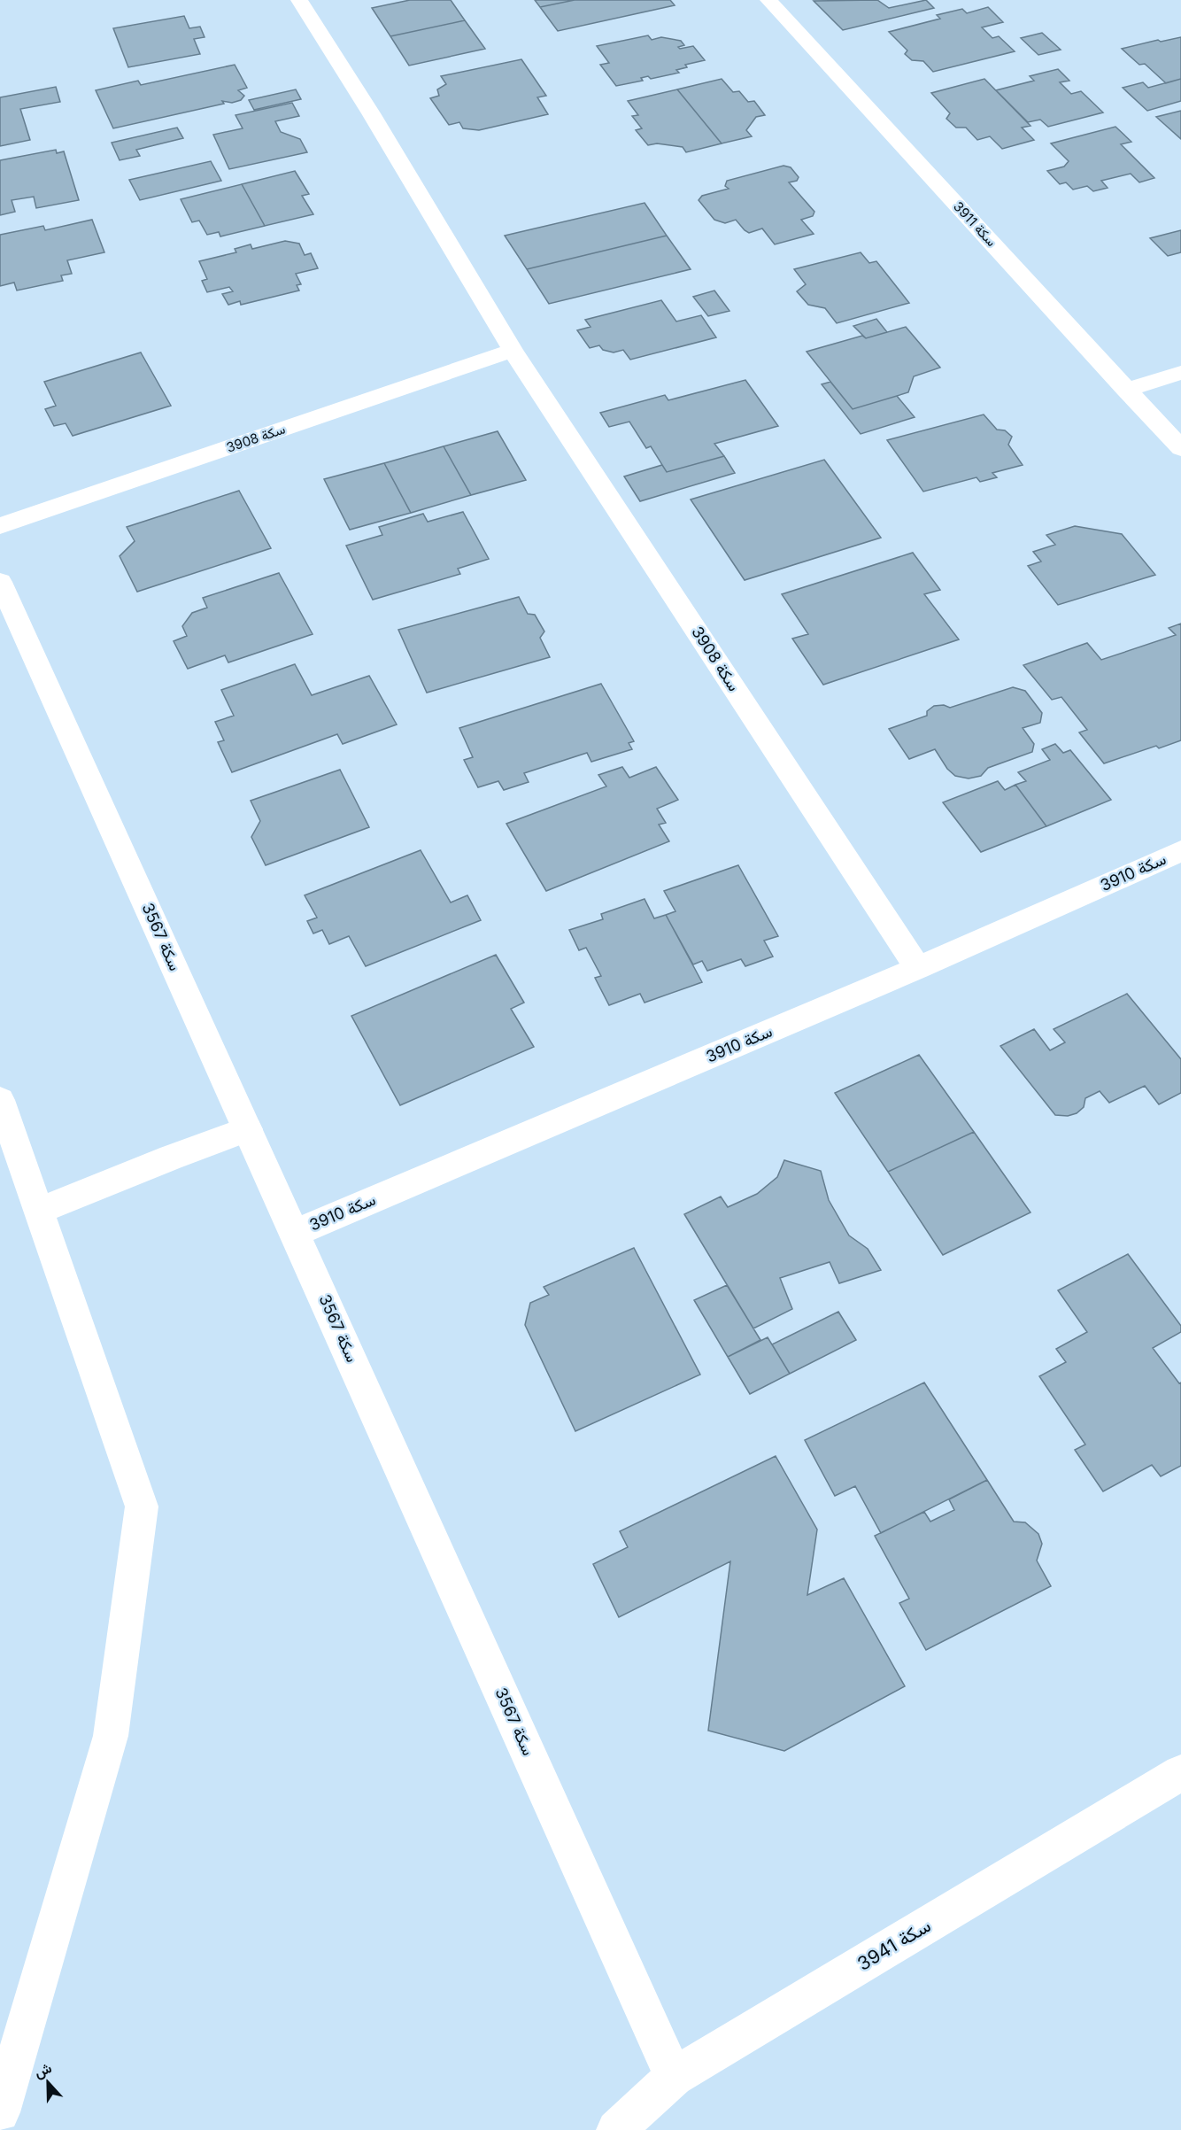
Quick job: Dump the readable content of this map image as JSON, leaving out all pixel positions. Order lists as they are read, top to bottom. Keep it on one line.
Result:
{"streets":{"street":["سكة 3911","سكة 3908","سكة 3910","سكة 3567","سكة 3941"]},"crossings":[["سكة 3908","سكة 3910"],["سكة 3910","سكة 3567"],["سكة 3567","سكة 3941"]],"north":"top"}
